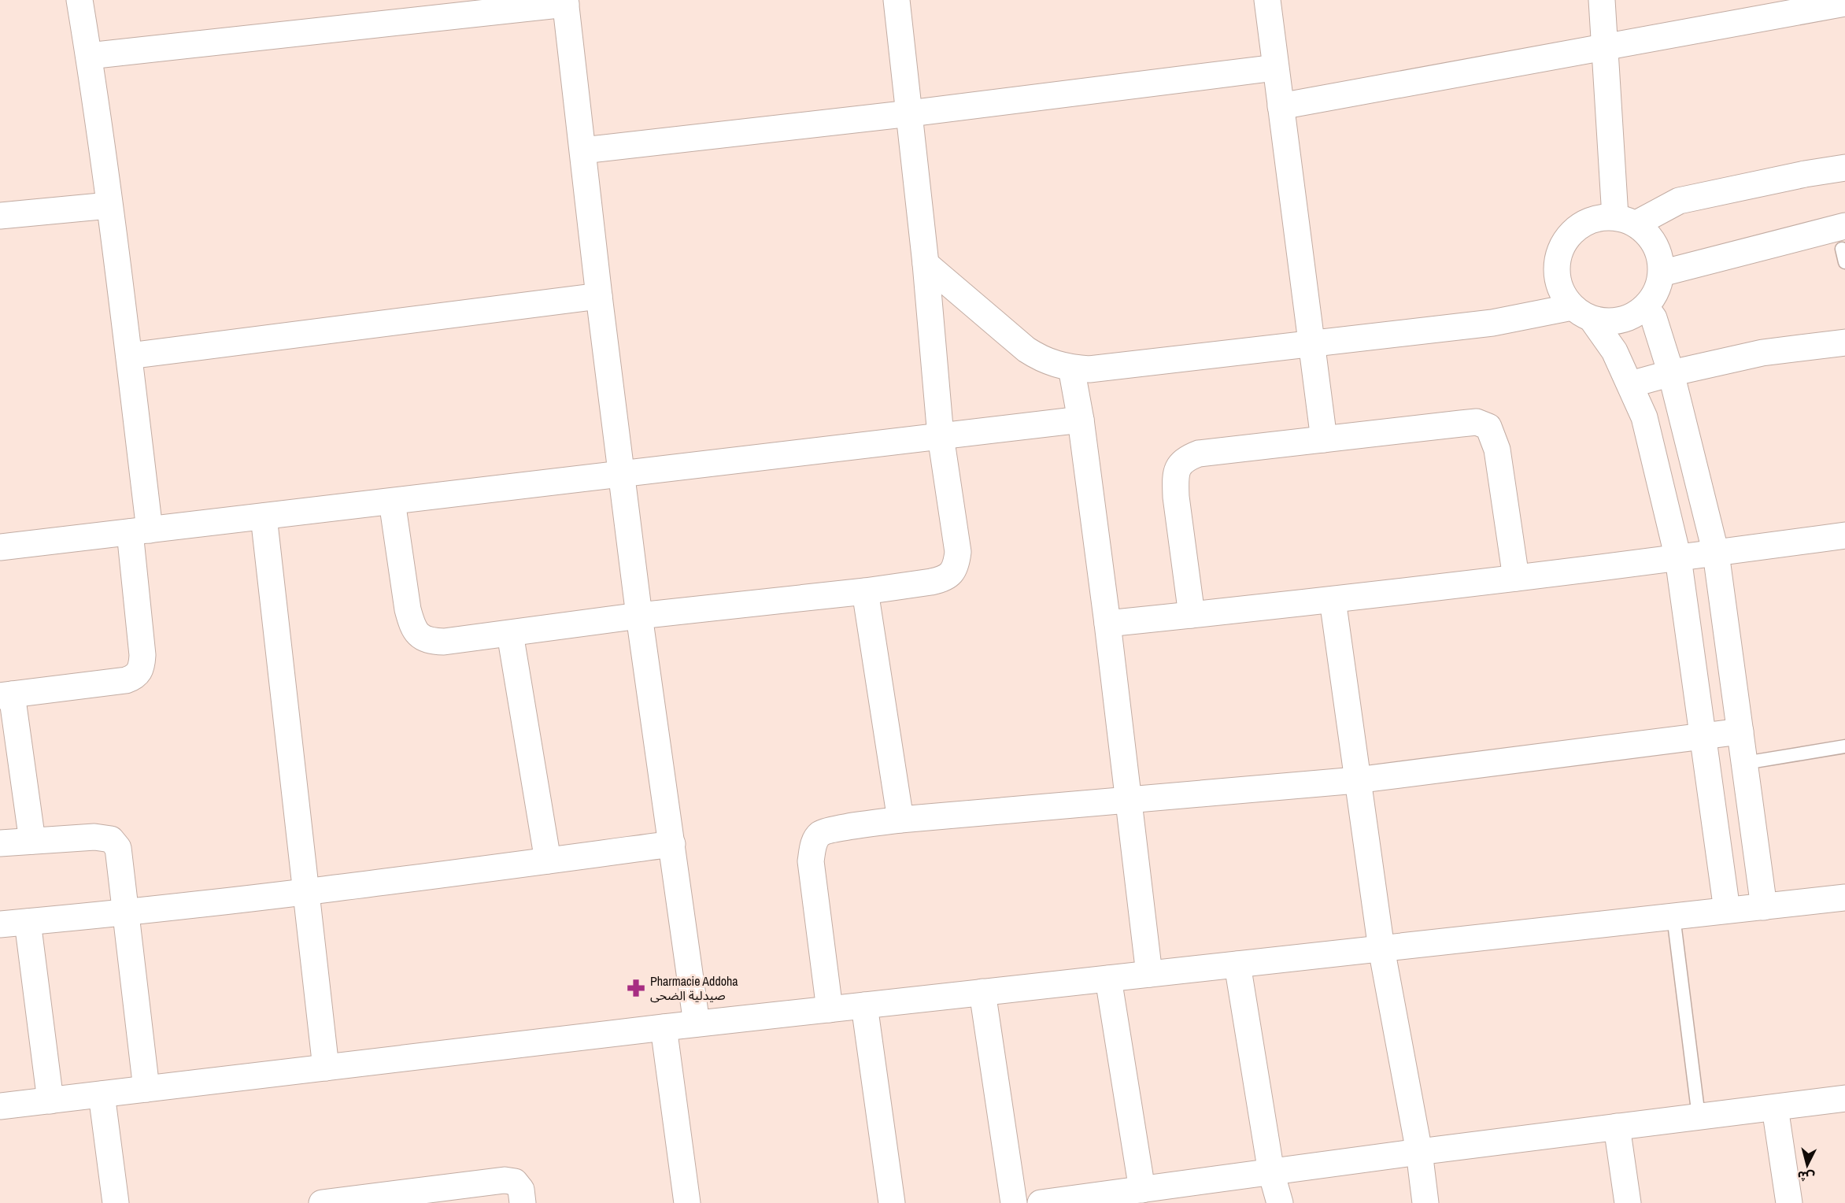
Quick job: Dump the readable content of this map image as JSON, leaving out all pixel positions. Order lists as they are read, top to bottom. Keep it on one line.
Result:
{"places":{"pharmacy":["Pharmacie Addoha صيدلية الضحى"]},"north":"bottom"}
